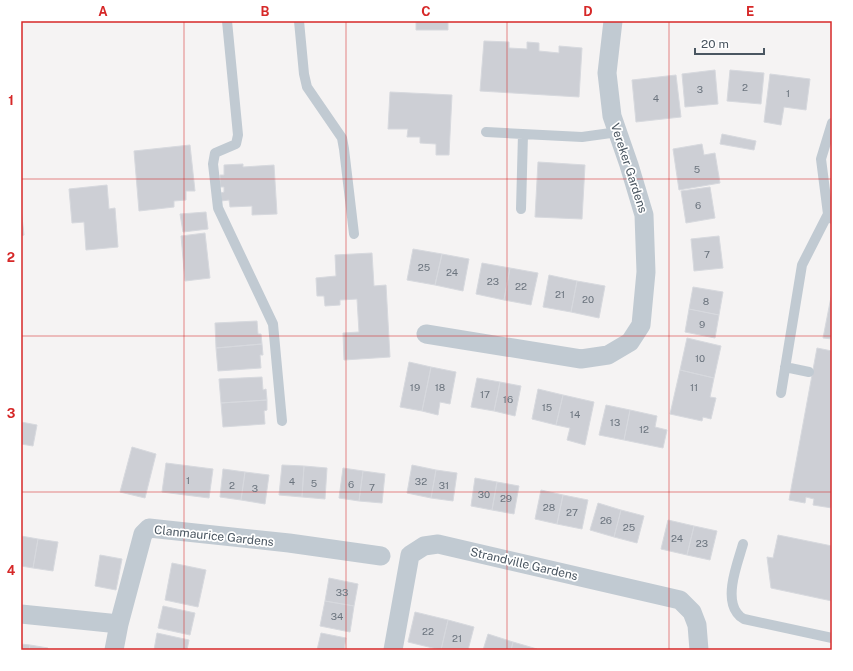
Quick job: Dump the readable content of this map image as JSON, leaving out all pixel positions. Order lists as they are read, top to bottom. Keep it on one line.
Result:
{"streets":{"street":["Vereker Gardens","Clanmaurice Gardens","Strandville Gardens"]},"house_numbers":["2","3","1","4","5","6","7","25","24","23","22","21","20","8","9","10","19","18","11","17","16","15","14","13","12","1","4","32","5","6","2","31","7","3","30","29","28","27","26","25","24","23","33","34","22","21"],"scale_bar":"20 m","grid":{"columns":["A","B","C","D","E"],"rows":["1","2","3","4"]}}
